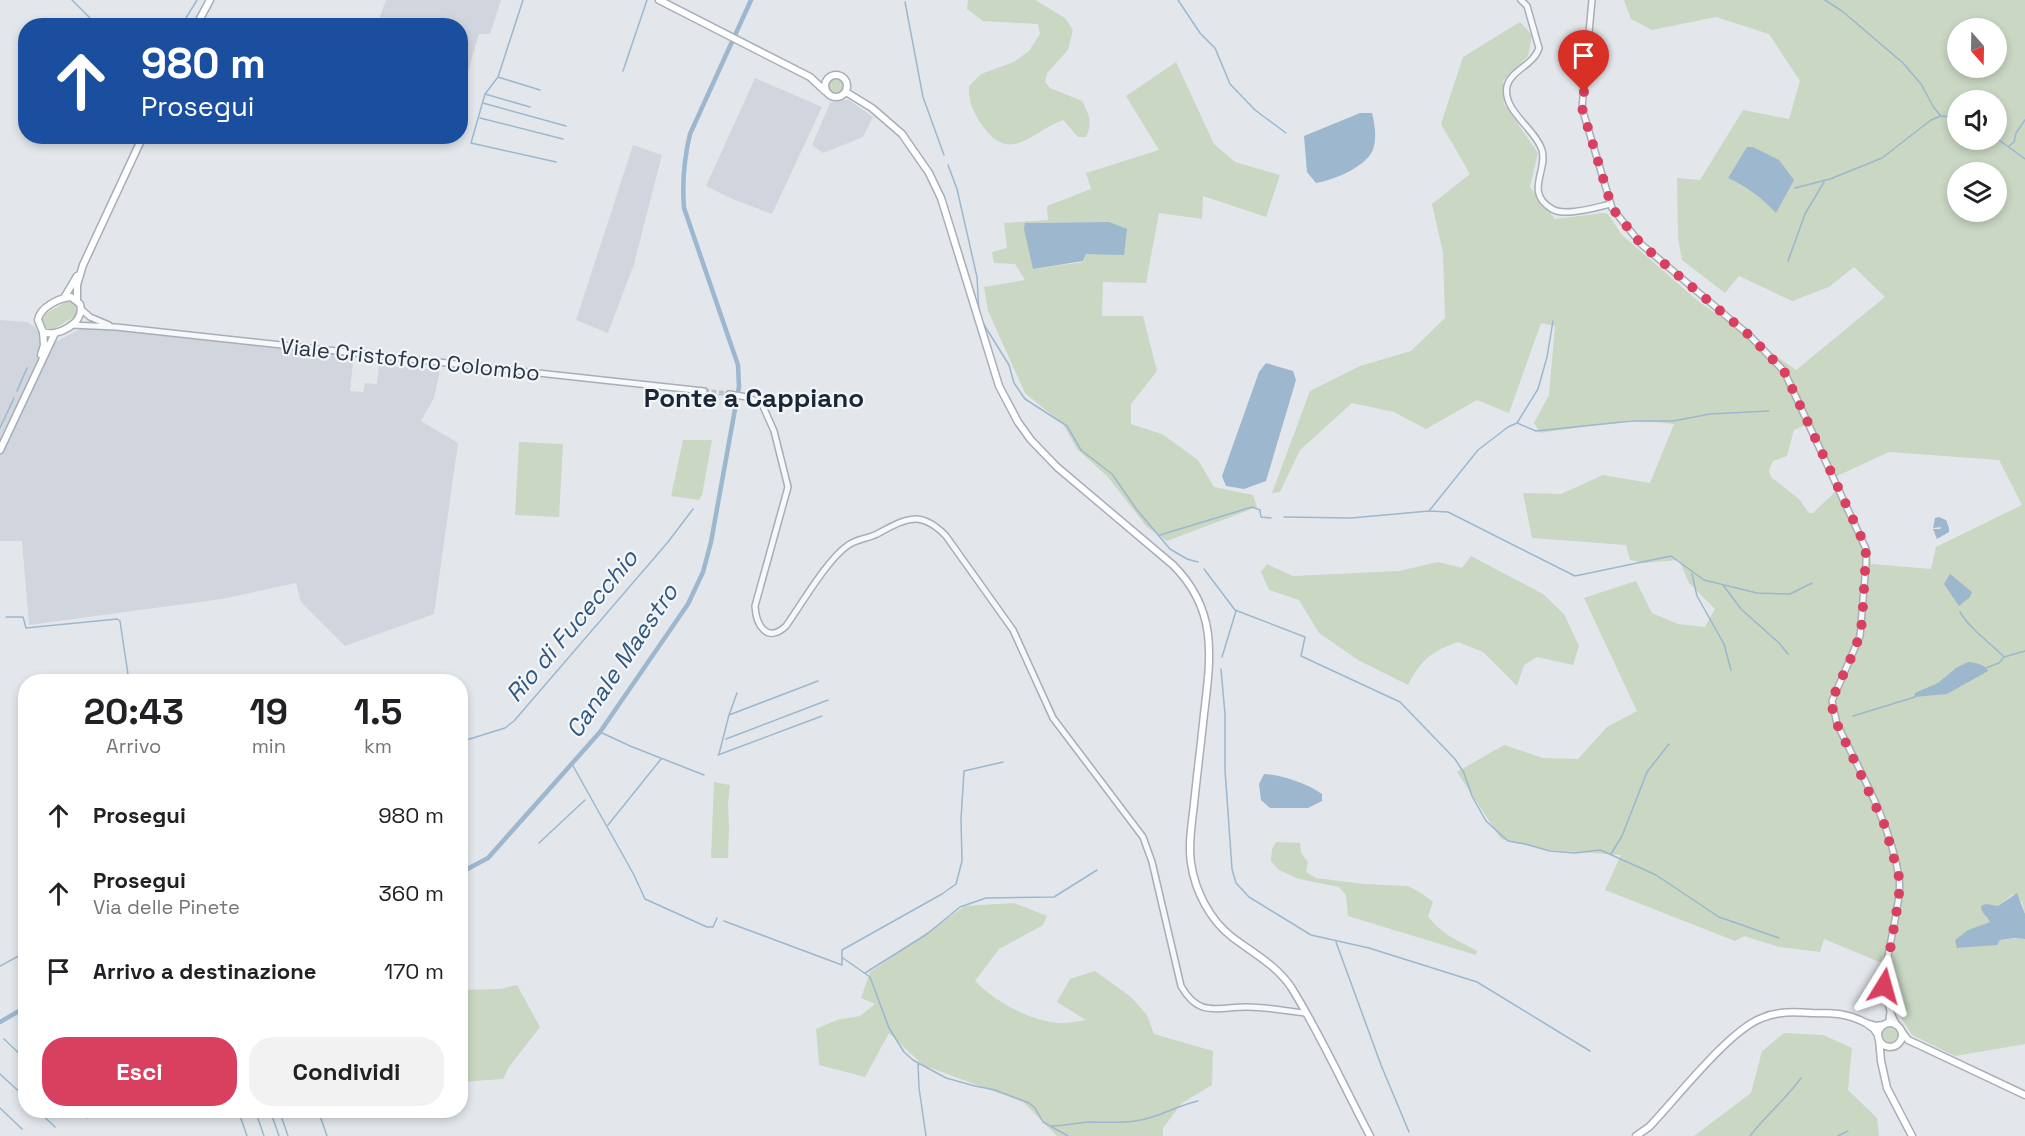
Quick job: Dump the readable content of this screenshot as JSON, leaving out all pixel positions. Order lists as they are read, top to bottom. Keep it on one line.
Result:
{"streets":{"street":["Viale Cristoforo Colombo"]},"districts":["Ponte a Cappiano"],"water":["Rio di Fucecchio","Canale Maestro"],"north":"bottom","page":{"turn":["980 m","Prosegui"],"eta":["20:43","Arrivo","19","min","1.5","km"],"list":[{"name":"Prosegui","value":"980 m"},{"name":"Prosegui","note":"Via delle Pinete","value":"360 m"},{"name":"Arrivo a destinazione","value":"170 m"}],"buttons":["Esci","Condividi"]}}
